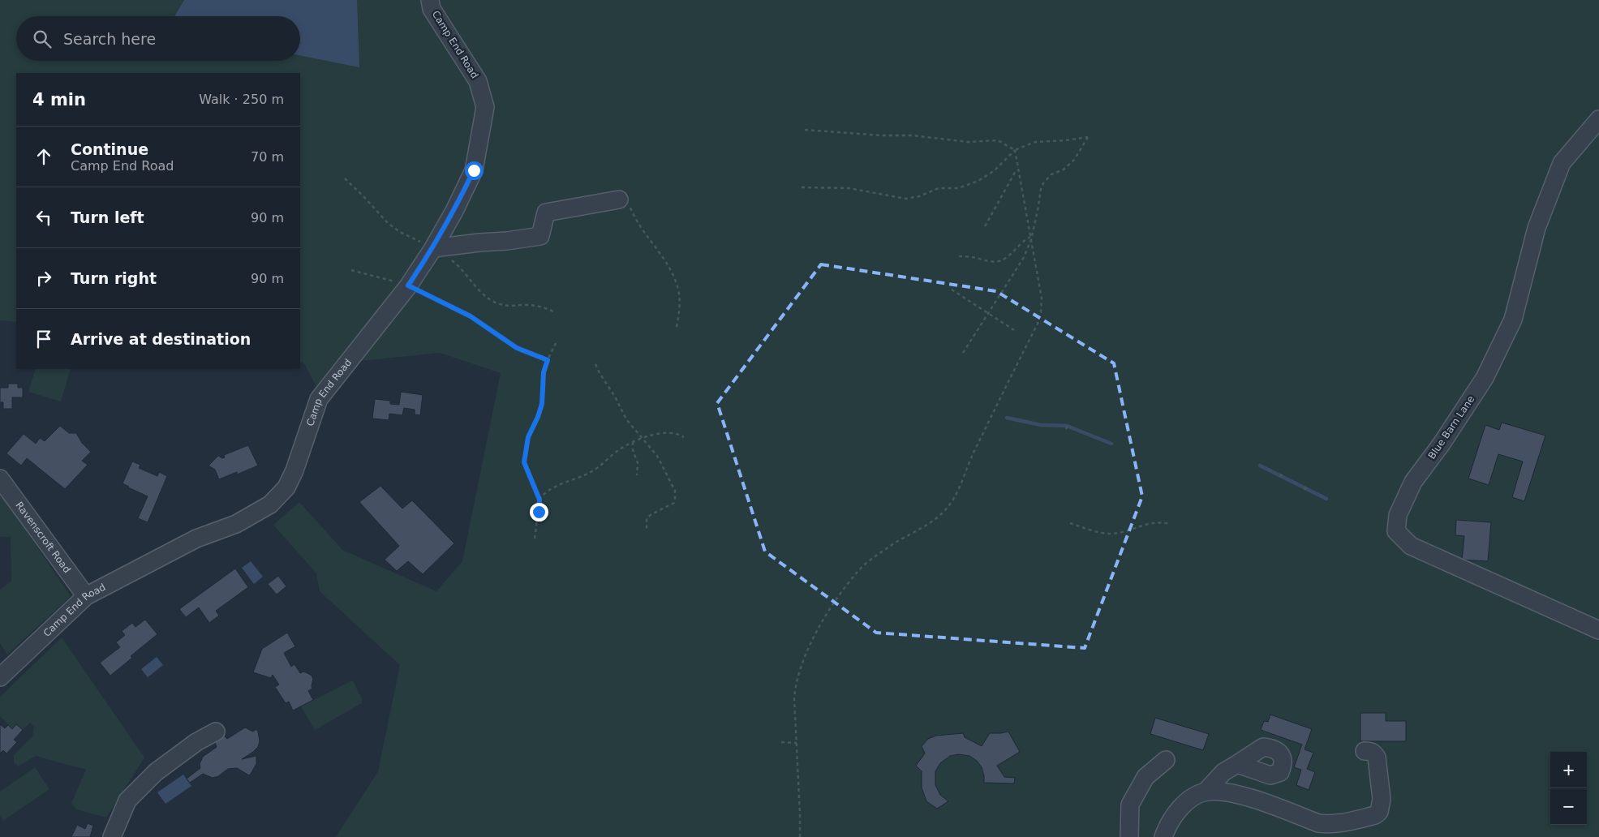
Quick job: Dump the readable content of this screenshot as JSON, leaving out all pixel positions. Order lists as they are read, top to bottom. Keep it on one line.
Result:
{"streets":{"street":["Camp End Road","Blue Barn Lane","Ravenscroft Road"]},"crossings":[["Camp End Road","Ravenscroft Road"]],"page":{"search":"Search here","heading":["4 min","Walk · 250 m"],"list":[["Continue","Camp End Road","70 m"],["Turn left","90 m"],["Turn right","90 m"],"Arrive at destination"],"map_buttons":["+","−"]}}
